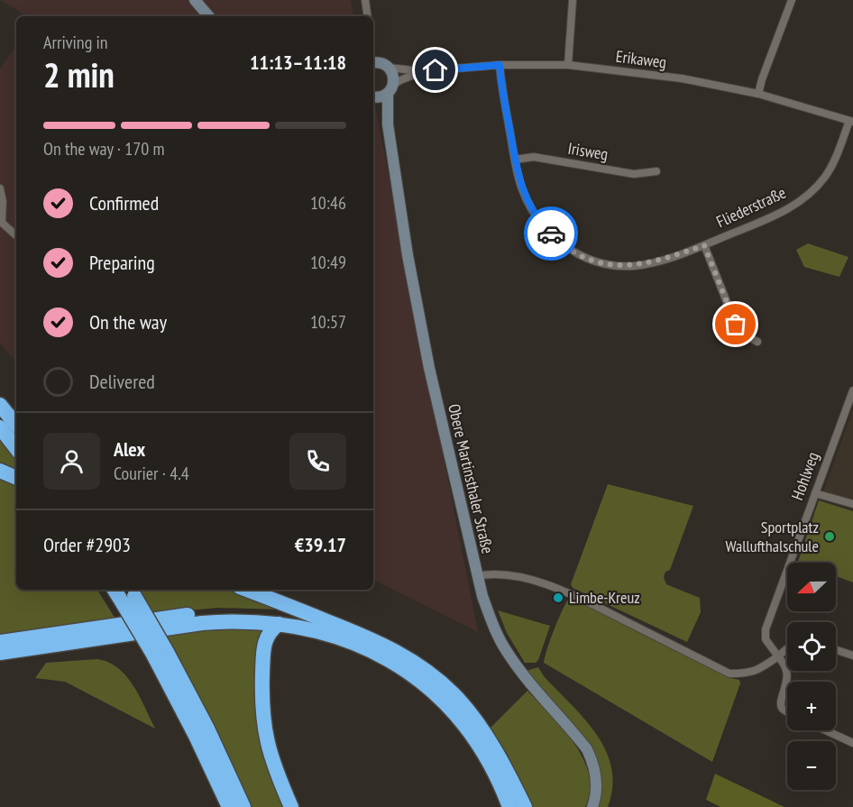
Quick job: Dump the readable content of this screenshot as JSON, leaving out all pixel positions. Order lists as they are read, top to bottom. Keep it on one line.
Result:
{"streets":{"street":["Erikaweg","Irisweg","Fliederstraße","Hohlweg","Obere Martinsthaler Straße"]},"crossings":[["Erikaweg","Fliederstraße"],["Erikaweg","Obere Martinsthaler Straße"],["Irisweg","Fliederstraße"]],"places":["Sportplatz Wallufthalschule","Limbe-Kreuz"],"north":"left","page":{"heading":["2 min","Arriving in","11:13–11:18"],"panel":["Alex","Courier · 4.4","Order #2903","€39.17"],"bar":"On the way · 170 m","list":[["Confirmed","10:46"],["Preparing","10:49"],["On the way","10:57"],"Delivered"],"map_buttons":["+","−"]}}
